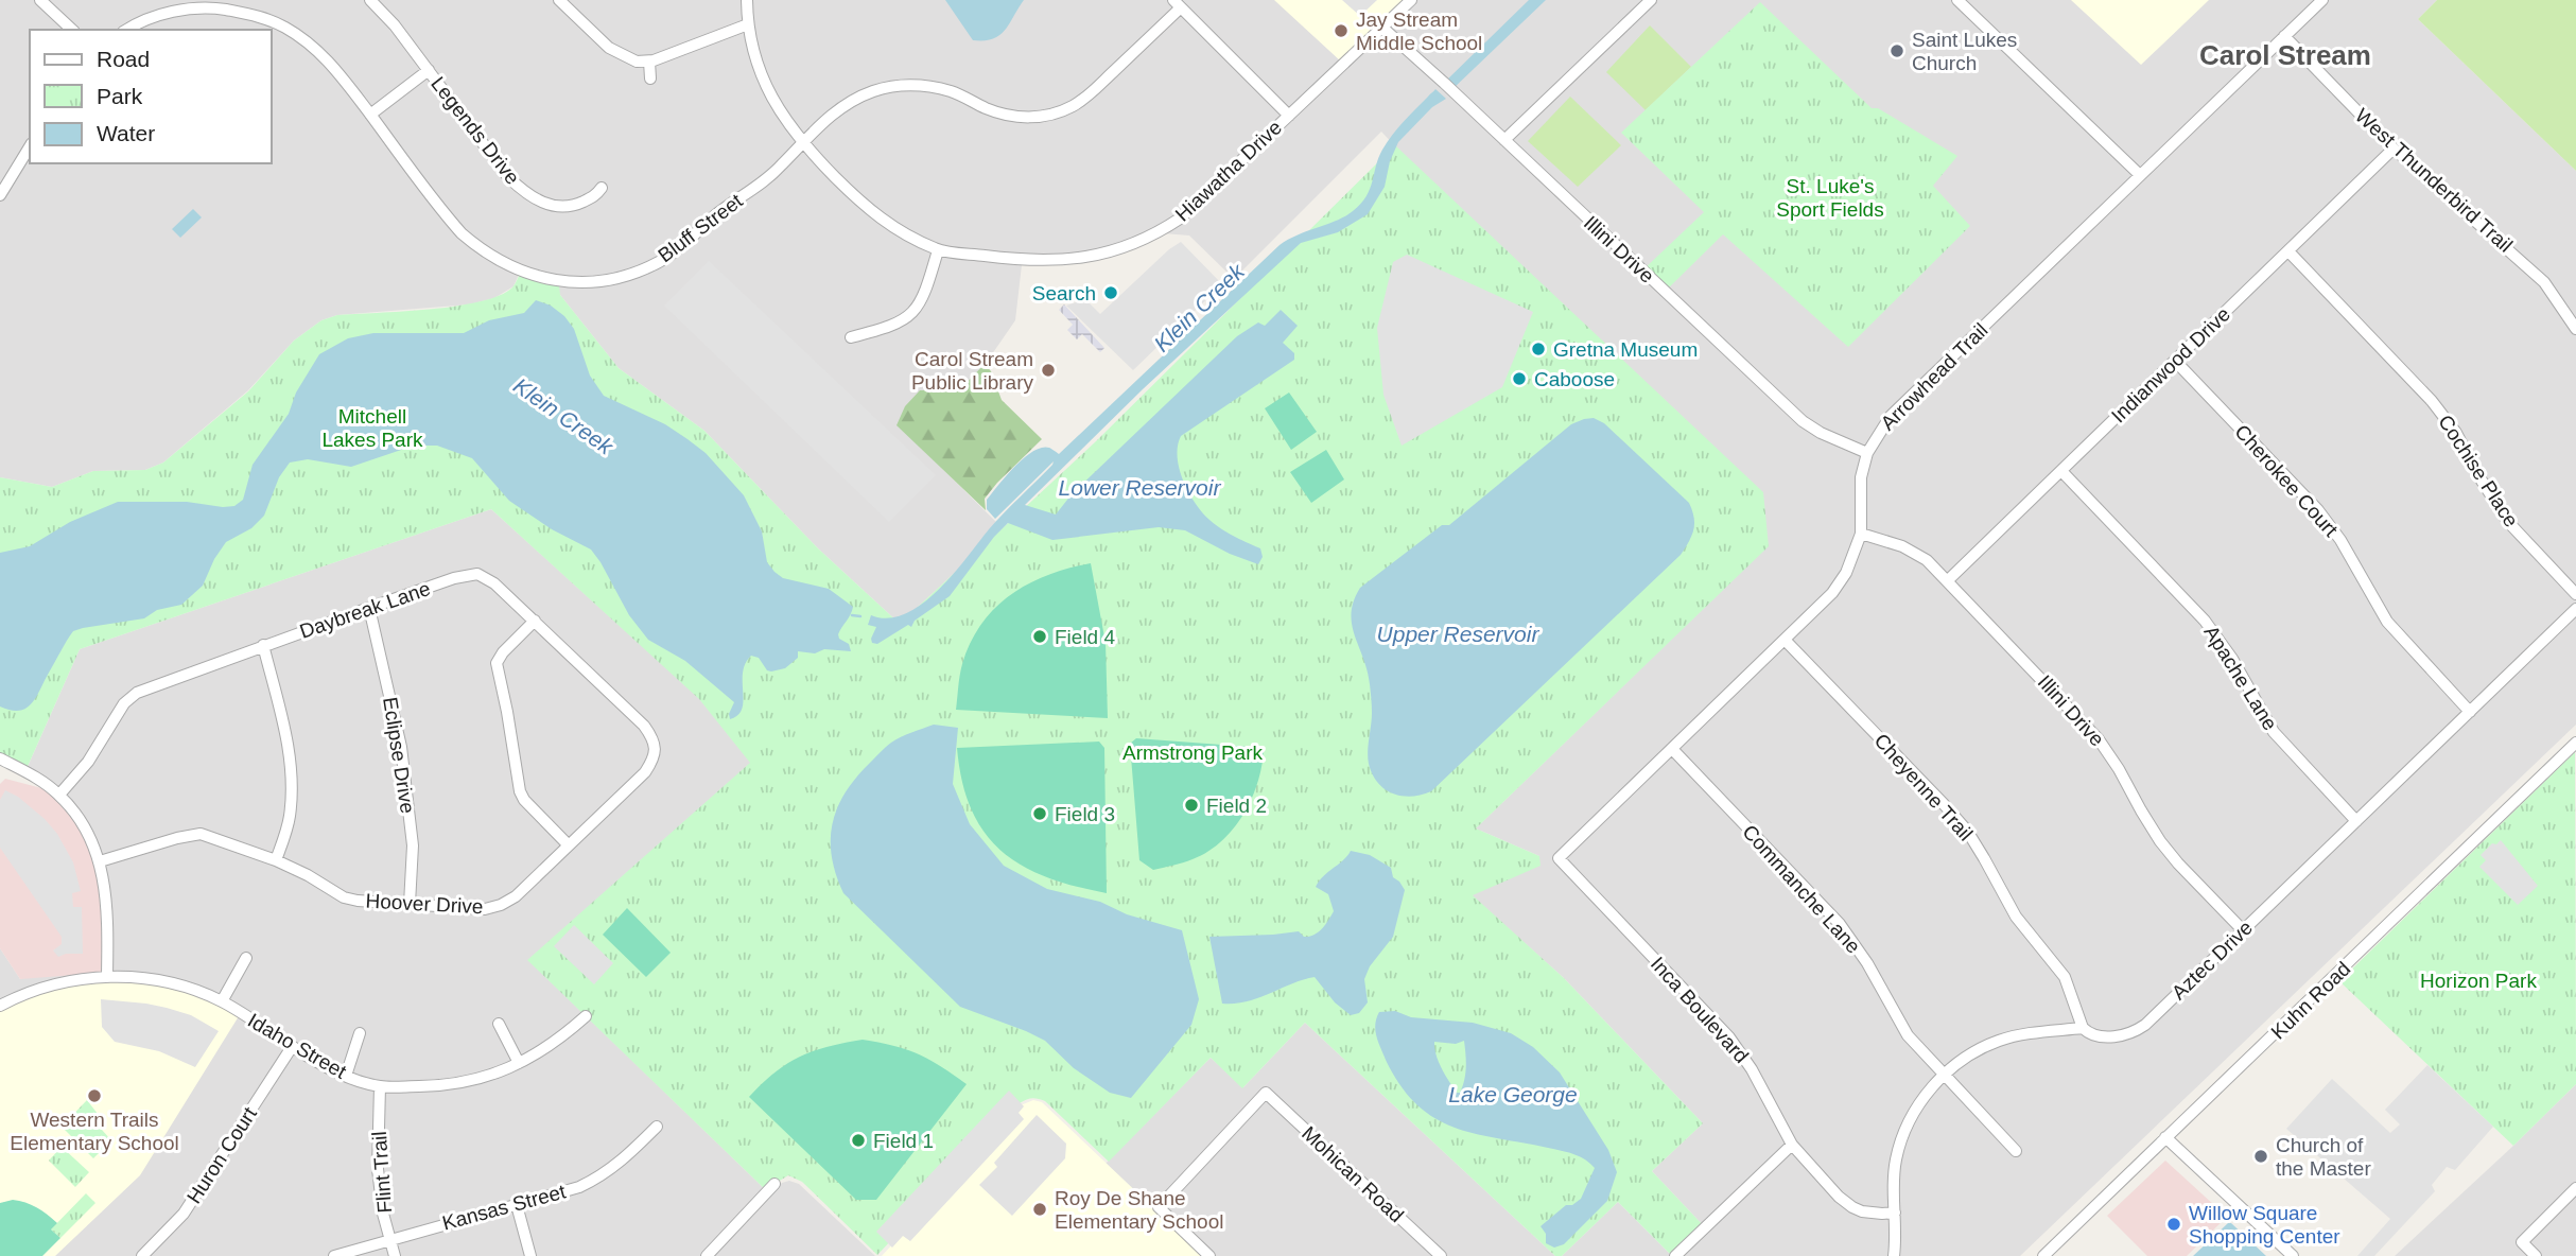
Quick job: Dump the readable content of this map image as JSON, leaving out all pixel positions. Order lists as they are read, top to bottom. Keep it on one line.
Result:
{"streets":{"street":["Legends Drive","Hiawatha Drive","West Thunderbird Trail","Bluff Street","Illini Drive","Indianwood Drive","Arrowhead Trail","Cochise Place","Cherokee Court","Daybreak Lane","Apache Lane","Eclipse Drive","Cheyenne Trail","Commanche Lane","Hoover Drive","Aztec Drive","Kuhn Road","Inca Boulevard","Idaho Street","Huron Court","Flint Trail","Mohican Road","Kansas Street"]},"crossings":[["Hiawatha Drive","Bluff Street"],["Hiawatha Drive","Illini Drive"],["West Thunderbird Trail","Indianwood Drive"],["West Thunderbird Trail","Arrowhead Trail"],["Illini Drive","Indianwood Drive"],["Illini Drive","Arrowhead Trail"],["Illini Drive","Aztec Drive"],["Indianwood Drive","Cochise Place"],["Indianwood Drive","Cherokee Court"],["Indianwood Drive","Apache Lane"],["Arrowhead Trail","Cheyenne Trail"],["Arrowhead Trail","Commanche Lane"],["Arrowhead Trail","Inca Boulevard"],["Cherokee Court","Aztec Drive"],["Daybreak Lane","Eclipse Drive"],["Daybreak Lane","Hoover Drive"],["Apache Lane","Aztec Drive"],["Eclipse Drive","Hoover Drive"],["Cheyenne Trail","Aztec Drive"],["Commanche Lane","Aztec Drive"],["Aztec Drive","Inca Boulevard"],["Idaho Street","Huron Court"],["Idaho Street","Flint Trail"],["Flint Trail","Kansas Street"]],"districts":["Carol Stream"],"water":["Klein Creek","Lower Reservoir","Upper Reservoir","Lake George"],"parks":["St. Luke's Sport Fields","Mitchell Lakes Park","Armstrong Park","Horizon Park"],"places":["Jay Stream Middle School","Saint Lukes Church","Search","Gretna Museum","Carol Stream Public Library","Caboose","Field 4","Field 2","Field 3","Western Trails Elementary School","Field 1","Church of the Master","Roy De Shane Elementary School","Willow Square Shopping Center"],"legend":["Road","Park","Water"]}
